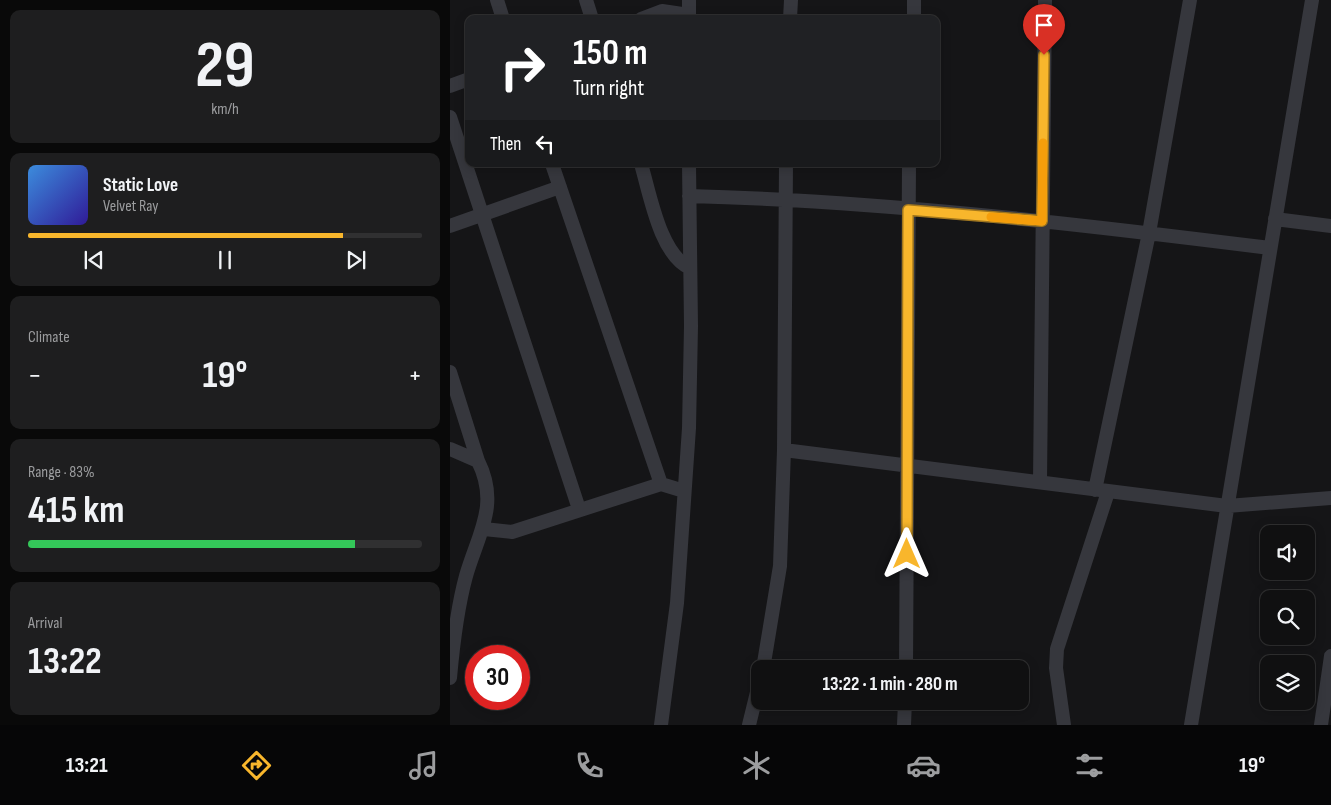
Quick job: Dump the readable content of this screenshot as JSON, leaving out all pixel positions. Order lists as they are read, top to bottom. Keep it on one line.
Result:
{"page":{"tile":[["29","km/h"],"Climate",["Range · 83%","415 km"],["Arrival","13:22"]],"turn":["150 m","Turn right"],"then":"Then","song":["Static Love","Velvet Ray"],"heat":["−","19°","+"],"limit":"30","trip":"13:22 · 1 min · 280 m","tabs":["13:21","19°"]}}
